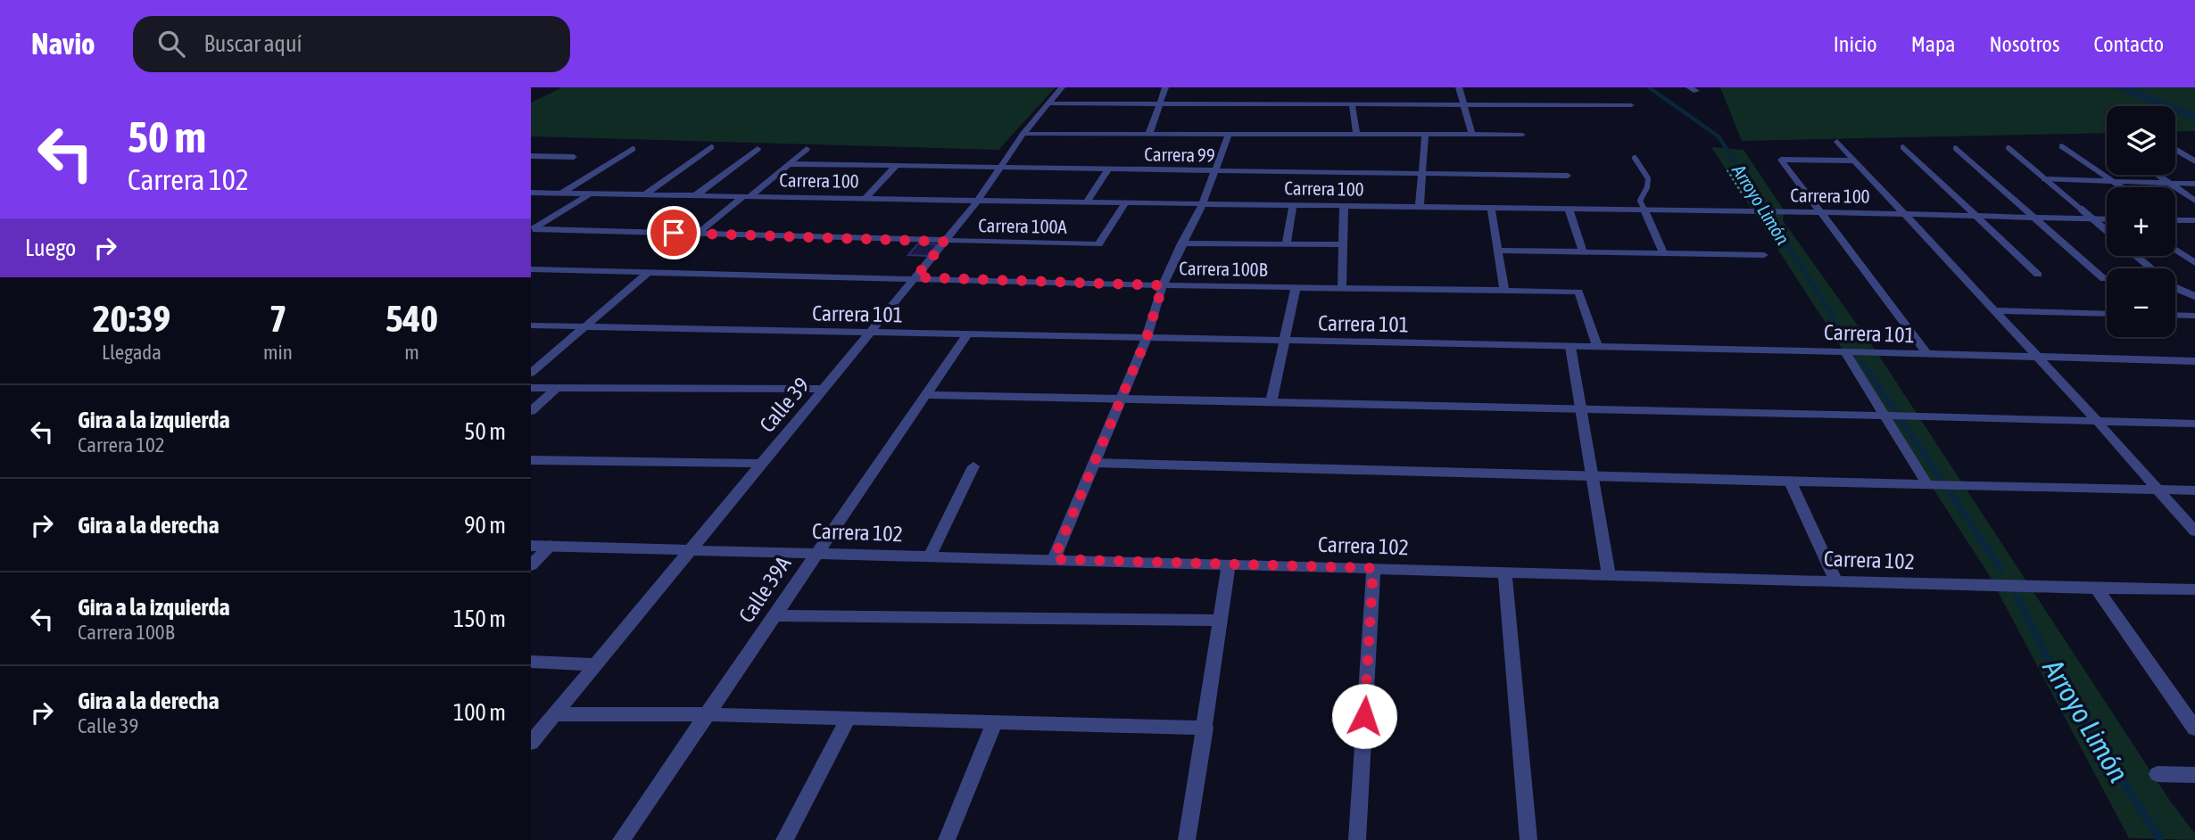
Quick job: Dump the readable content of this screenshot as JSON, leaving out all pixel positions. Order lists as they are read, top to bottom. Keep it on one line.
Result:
{"streets":{"street":["Carrera 99","Carrera 100","Carrera 100A","Carrera 100B","Carrera 101","Calle 39","Carrera 102","Calle 39A"]},"crossings":[["Carrera 99","Calle 39"],["Carrera 100","Carrera 100A"],["Carrera 100","Calle 39"],["Carrera 100A","Calle 39"],["Carrera 100B","Carrera 101"],["Carrera 100B","Calle 39"],["Carrera 101","Calle 39"],["Carrera 101","Calle 39A"],["Calle 39","Carrera 102"],["Carrera 102","Calle 39A"]],"water":["Arroyo Limón"],"page":{"header":"Navio","search":"Buscar aquí","nav":["Inicio","Mapa","Nosotros","Contacto"],"turn":["50 m","Carrera 102"],"map_buttons":["+","−"],"then":"Luego","eta":["20:39","Llegada","7","min","540","m"],"list":[{"name":"Gira a la izquierda","note":"Carrera 102","value":"50 m"},{"name":"Gira a la derecha","value":"90 m"},{"name":"Gira a la izquierda","note":"Carrera 100B","value":"150 m"},{"name":"Gira a la derecha","note":"Calle 39","value":"100 m"}]}}
